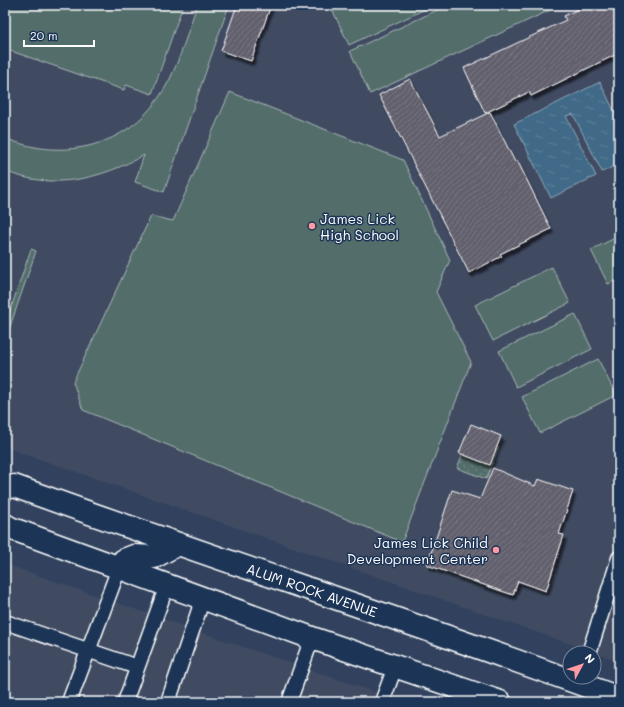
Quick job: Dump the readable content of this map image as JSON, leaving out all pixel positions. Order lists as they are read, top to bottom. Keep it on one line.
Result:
{"streets":{"main road":["ALUM ROCK AVENUE"]},"places":["James Lick High School","James Lick Child Development Center"],"scale_bar":"20 m","north":"top right"}
